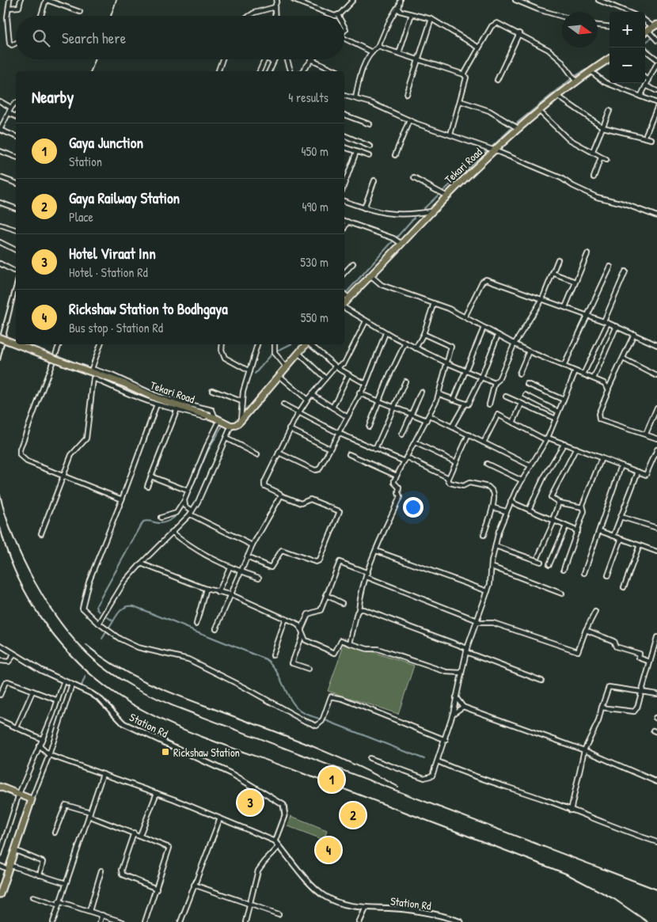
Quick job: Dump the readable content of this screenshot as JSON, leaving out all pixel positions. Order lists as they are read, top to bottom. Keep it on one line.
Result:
{"streets":{"highway":["Tekari Road"],"street":["Station Rd"]},"places":{"transit":["Rickshaw Station"]},"north":"right","page":{"map_buttons":["+","−"],"search":"Search here","heading":["Nearby","4 results"],"list":[{"mark":"1","name":"Gaya Junction","note":"Station","value":"450 m"},{"mark":"2","name":"Gaya Railway Station","note":"Place","value":"490 m"},{"mark":"3","name":"Hotel Viraat Inn","note":"Hotel · Station Rd","value":"530 m"},{"mark":"4","name":"Rickshaw Station to Bodhgaya","note":"Bus stop · Station Rd","value":"550 m"}],"pins":["1","3","2","4"]}}
